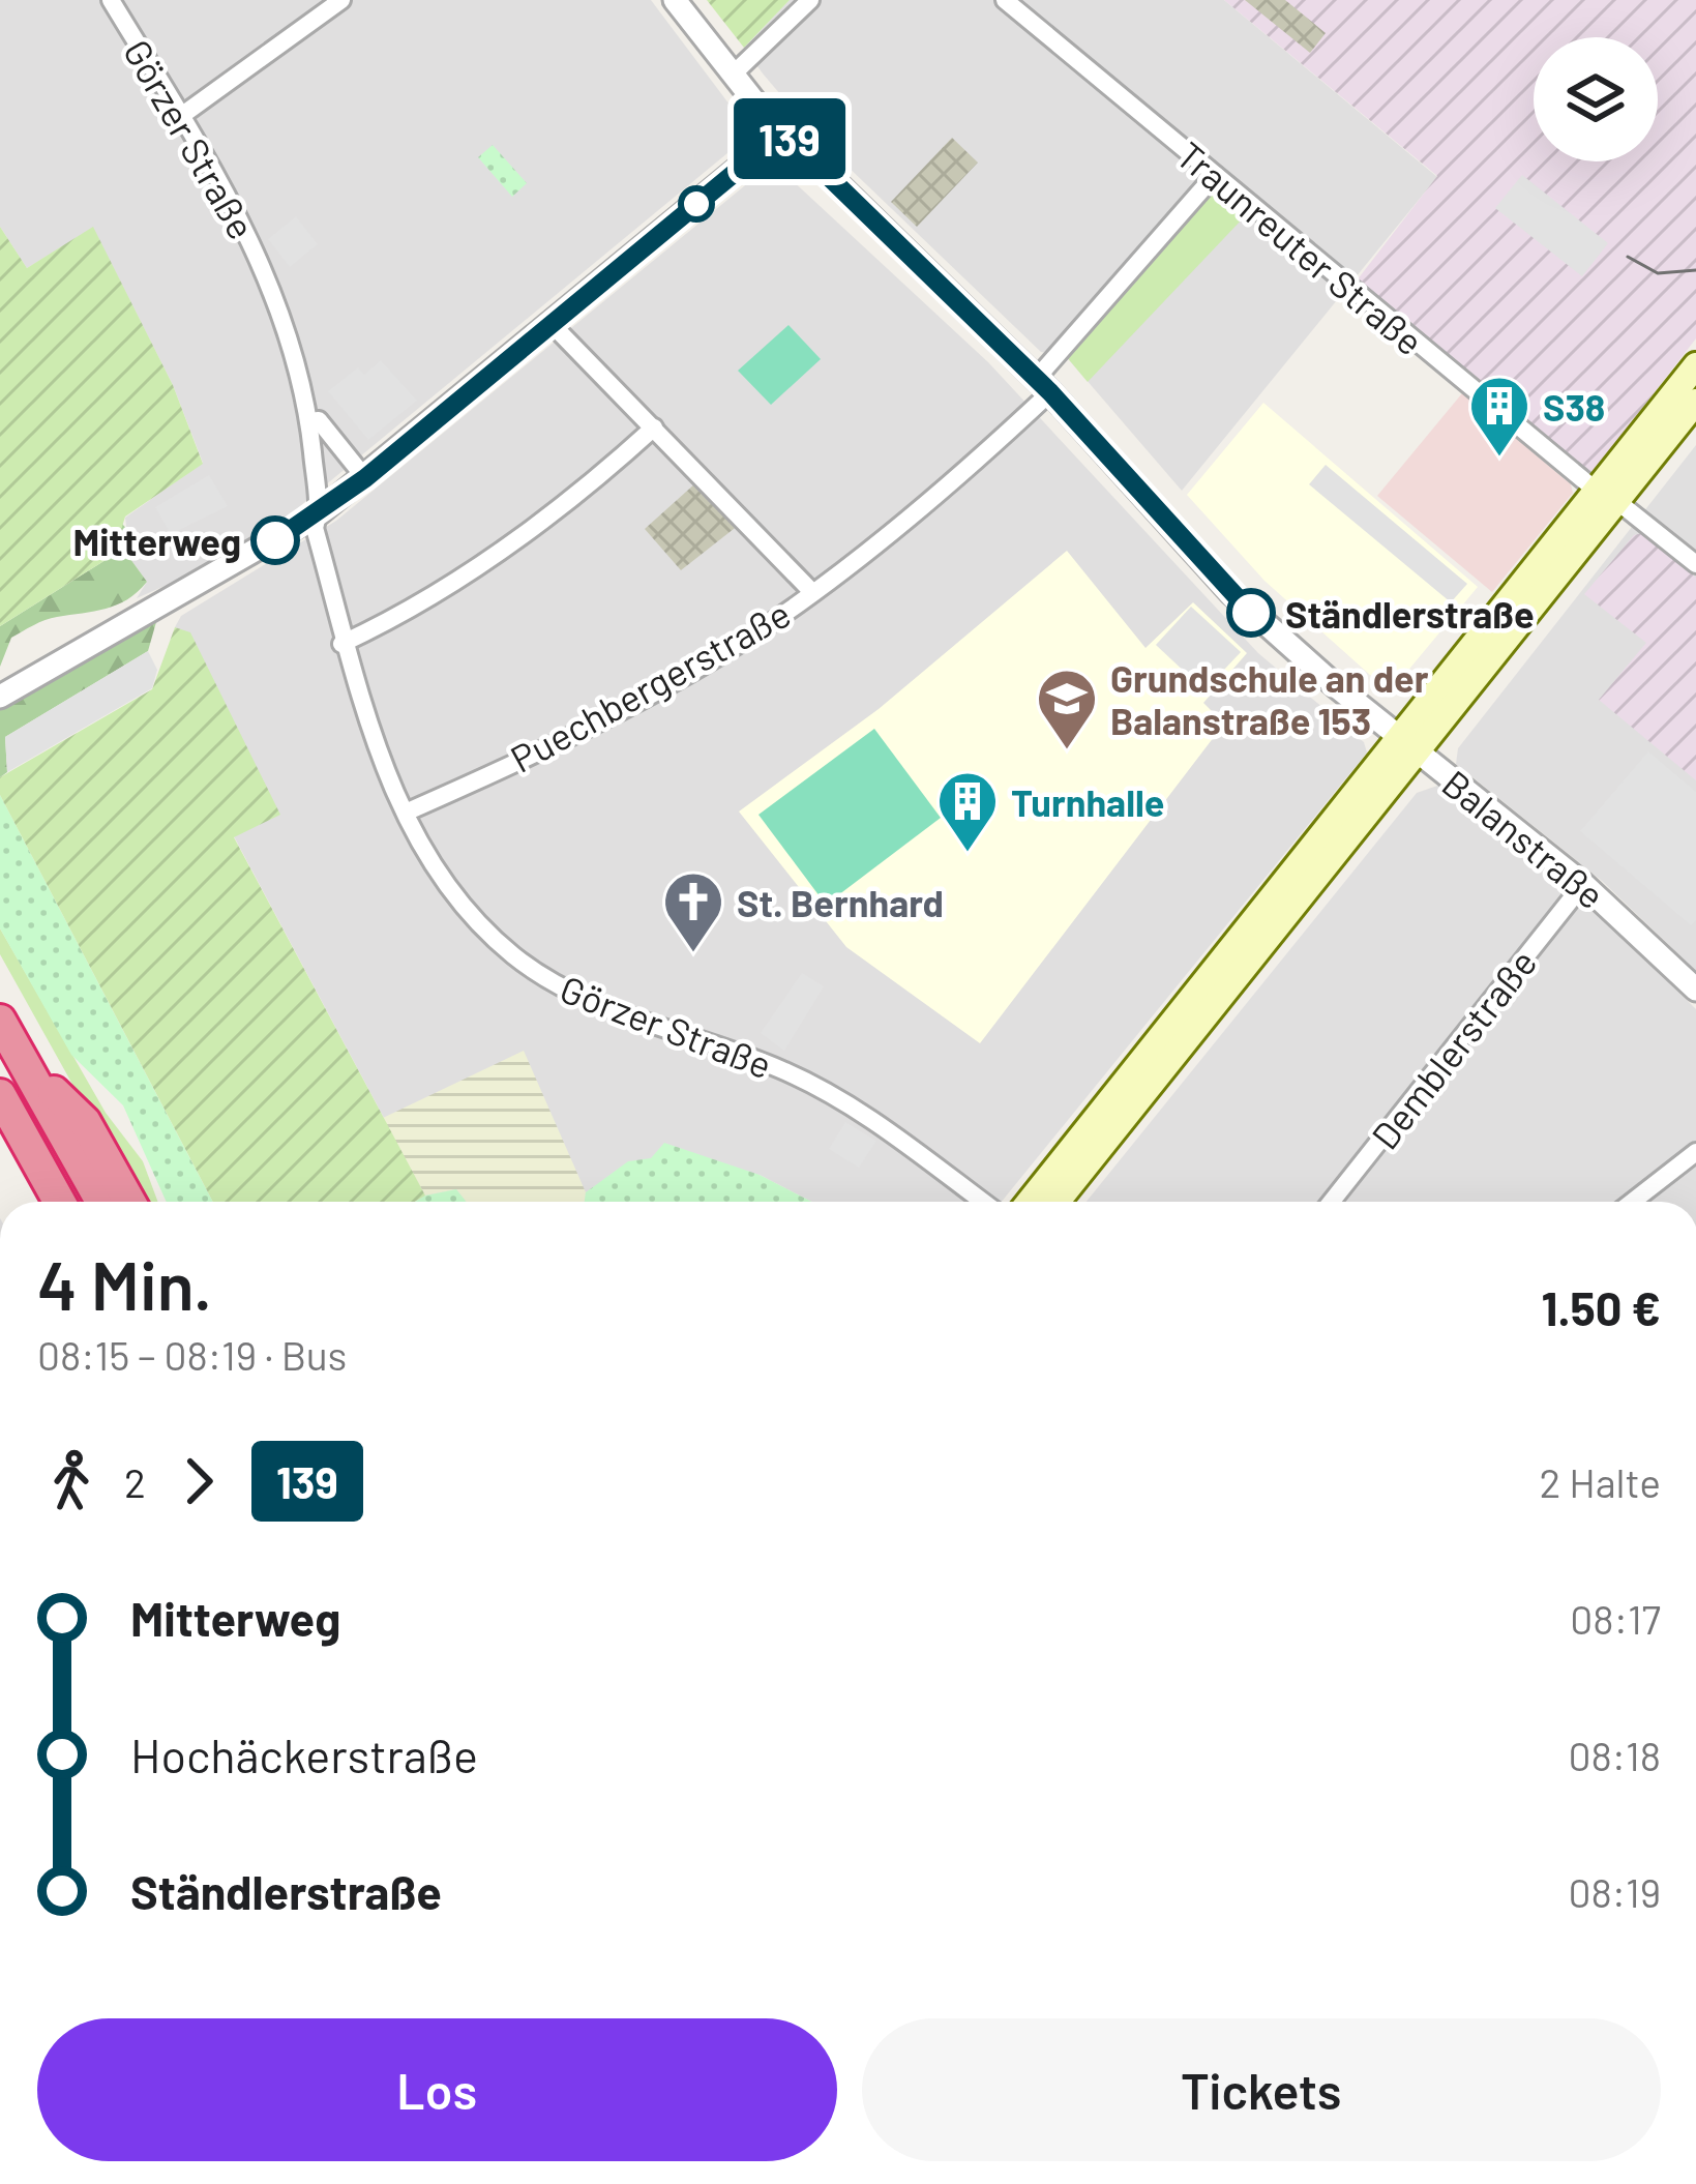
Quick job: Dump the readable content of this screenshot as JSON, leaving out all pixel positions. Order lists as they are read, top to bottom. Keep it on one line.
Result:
{"streets":{"street":["Görzer Straße","Traunreuter Straße","Puechbergerstraße","Balanstraße","Demblerstraße"]},"crossings":[["Görzer Straße","Puechbergerstraße"],["Traunreuter Straße","Puechbergerstraße"],["Puechbergerstraße","Balanstraße"],["Balanstraße","Demblerstraße"]],"places":{"building":["S38","Turnhalle"],"other":["Mitterweg","Ständlerstraße"],"school or university":["Grundschule an der Balanstraße 153"],"church":["St. Bernhard"]},"lines":["bus line 139"],"page":{"on_map":"139","heading":["4 Min.","08:15 – 08:19 · Bus","1.50 €"],"legs":["2","139","2 Halte"],"list":[{"name":"Mitterweg","value":"08:17"},{"name":"Hochäckerstraße","value":"08:18"},{"name":"Ständlerstraße","value":"08:19"}],"buttons":["Los","Tickets"]}}
